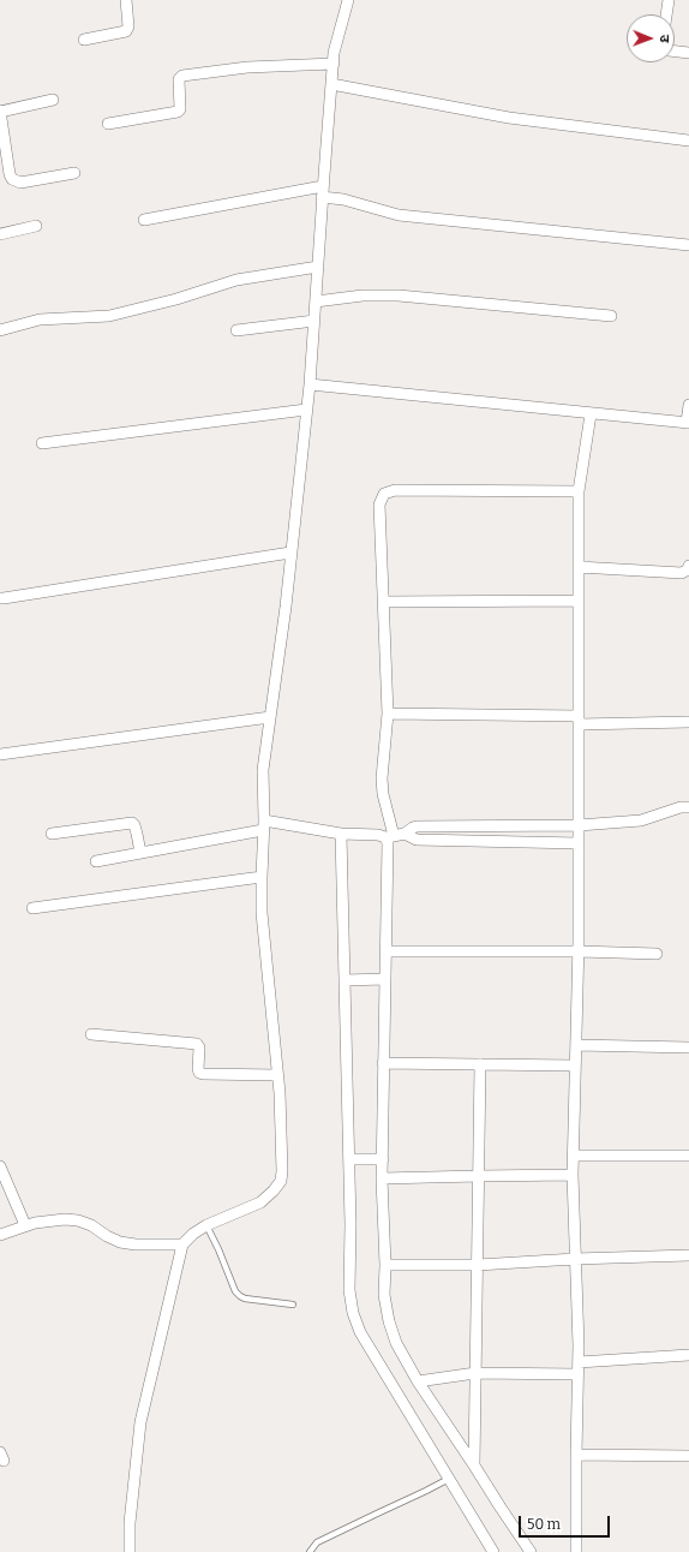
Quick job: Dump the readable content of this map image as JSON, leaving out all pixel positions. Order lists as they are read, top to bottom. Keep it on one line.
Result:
{"scale_bar":"50 m","north":"right"}
